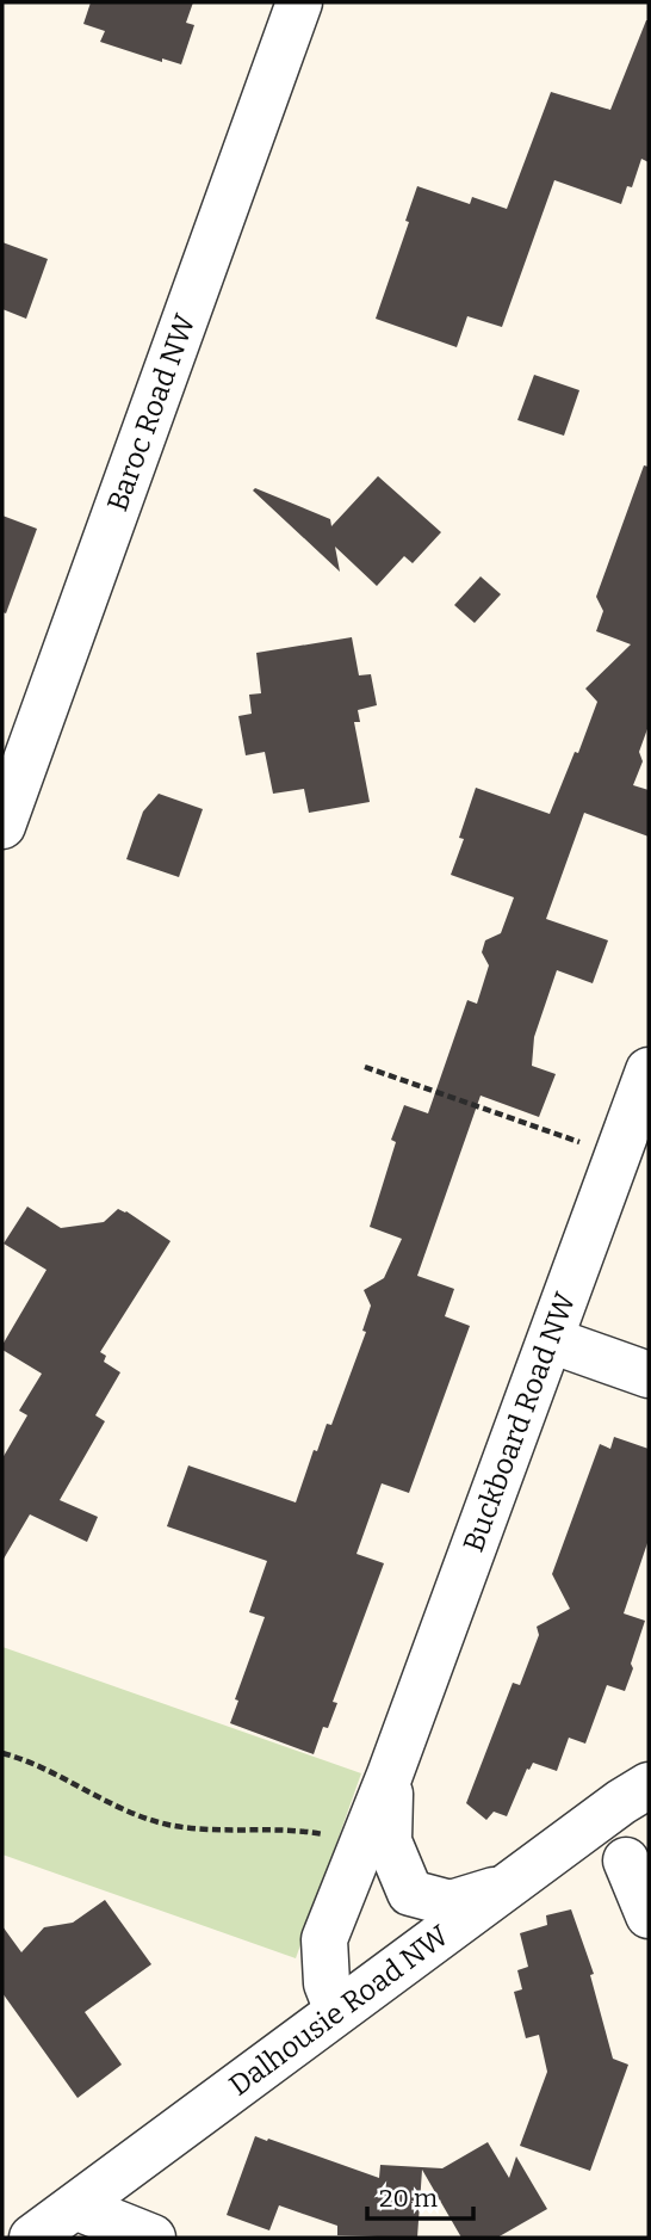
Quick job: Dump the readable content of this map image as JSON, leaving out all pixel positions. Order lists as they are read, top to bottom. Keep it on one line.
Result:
{"streets":{"street":["Baroc Road NW","Buckboard Road NW","Dalhousie Road NW"]},"crossings":[["Buckboard Road NW","Dalhousie Road NW"]],"scale_bar":"20 m"}
